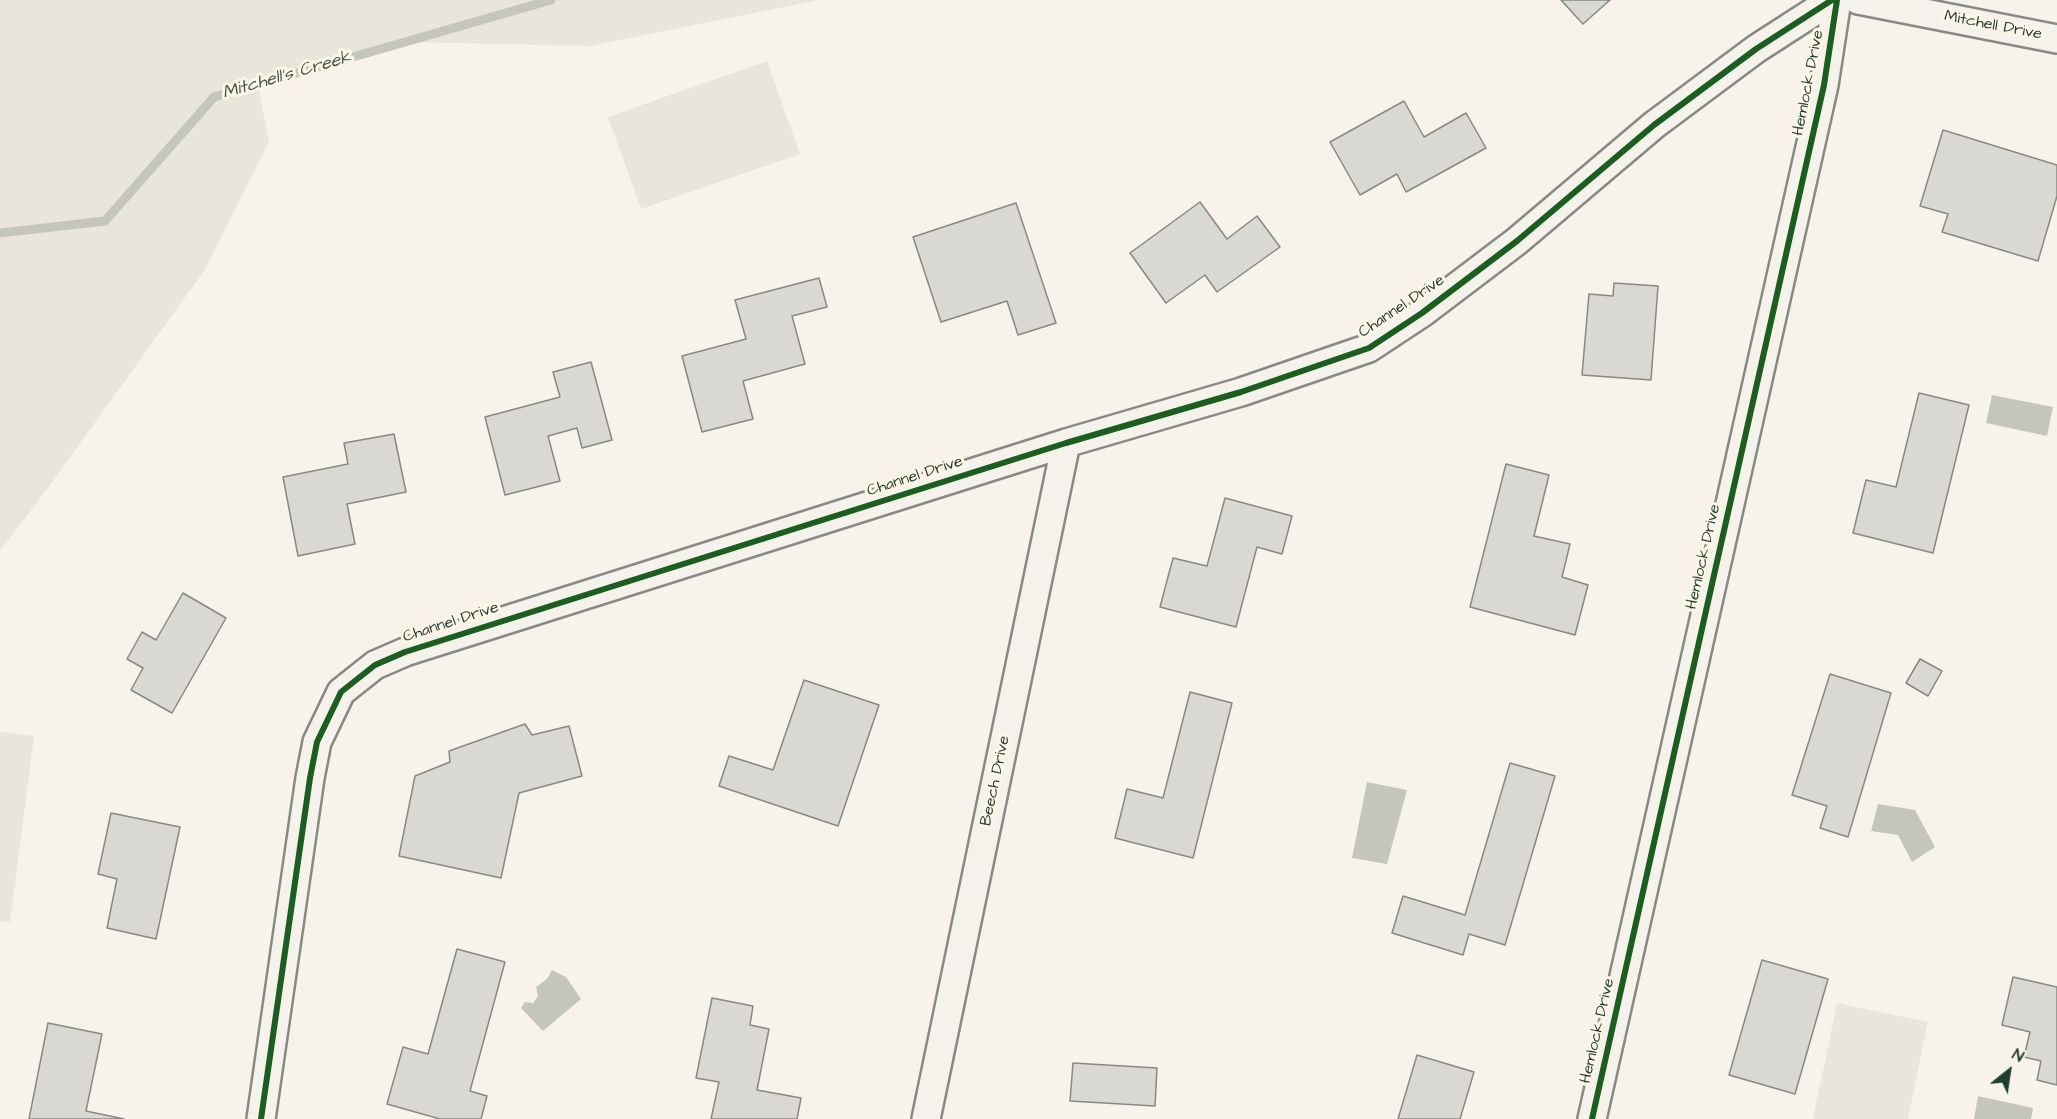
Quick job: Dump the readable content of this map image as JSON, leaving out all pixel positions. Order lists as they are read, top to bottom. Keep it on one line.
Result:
{"streets":{"street":["Mitchell Drive","Hemlock Drive","Channel Drive","Beech Drive"]},"crossings":[["Channel Drive","Beech Drive"]],"water":["Mitchell's Creek"],"north":"top right"}
